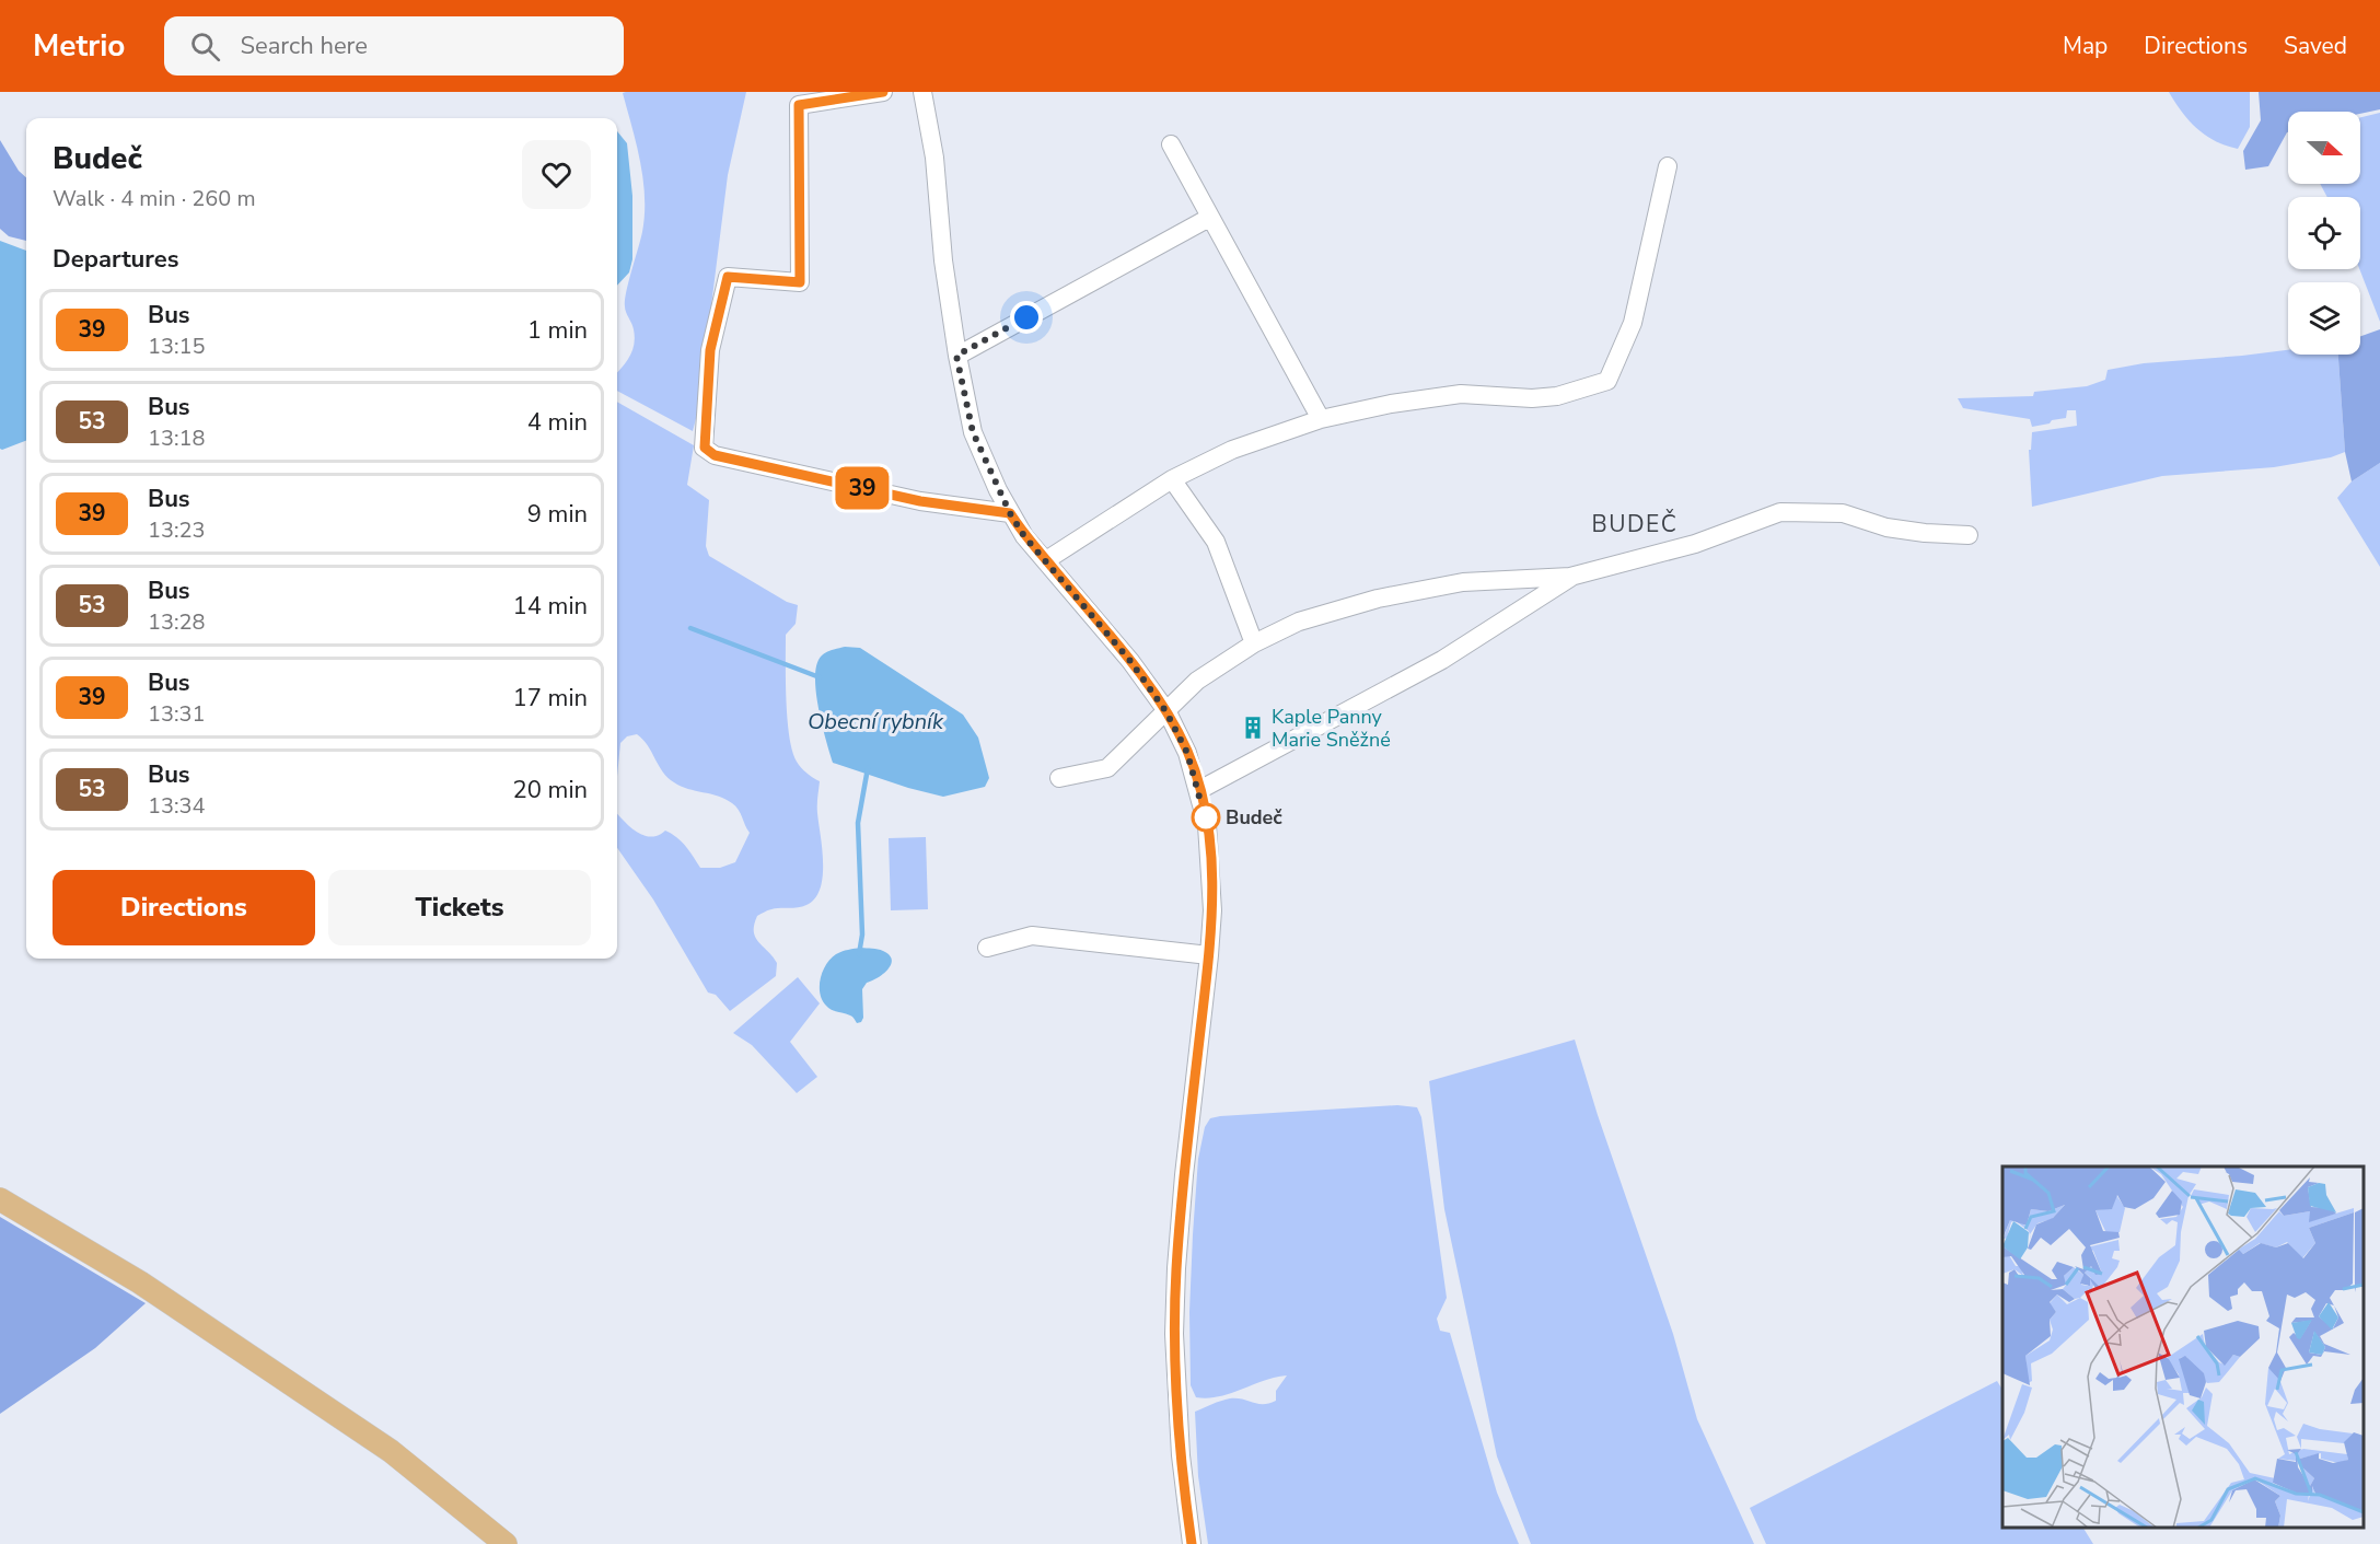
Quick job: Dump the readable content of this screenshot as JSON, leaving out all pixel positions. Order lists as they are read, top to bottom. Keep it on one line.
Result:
{"districts":["BUDEČ"],"water":["Obecní rybník"],"places":{"building":["Kaple Panny Marie Sněžné"],"other":["Budeč"]},"lines":["bus line 39"],"north":"right","page":{"header":"Metrio","search":"Search here","nav":["Map","Directions","Saved"],"on_map":"39","heading":[["Budeč","Walk · 4 min · 260 m"],"Departures"],"list":[{"mark":"39","name":"Bus","note":"13:15","value":"1 min"},{"mark":"53","name":"Bus","note":"13:18","value":"4 min"},{"mark":"39","name":"Bus","note":"13:23","value":"9 min"},{"mark":"53","name":"Bus","note":"13:28","value":"14 min"},{"mark":"39","name":"Bus","note":"13:31","value":"17 min"},{"mark":"53","name":"Bus","note":"13:34","value":"20 min"}],"buttons":["Directions","Tickets"]}}
